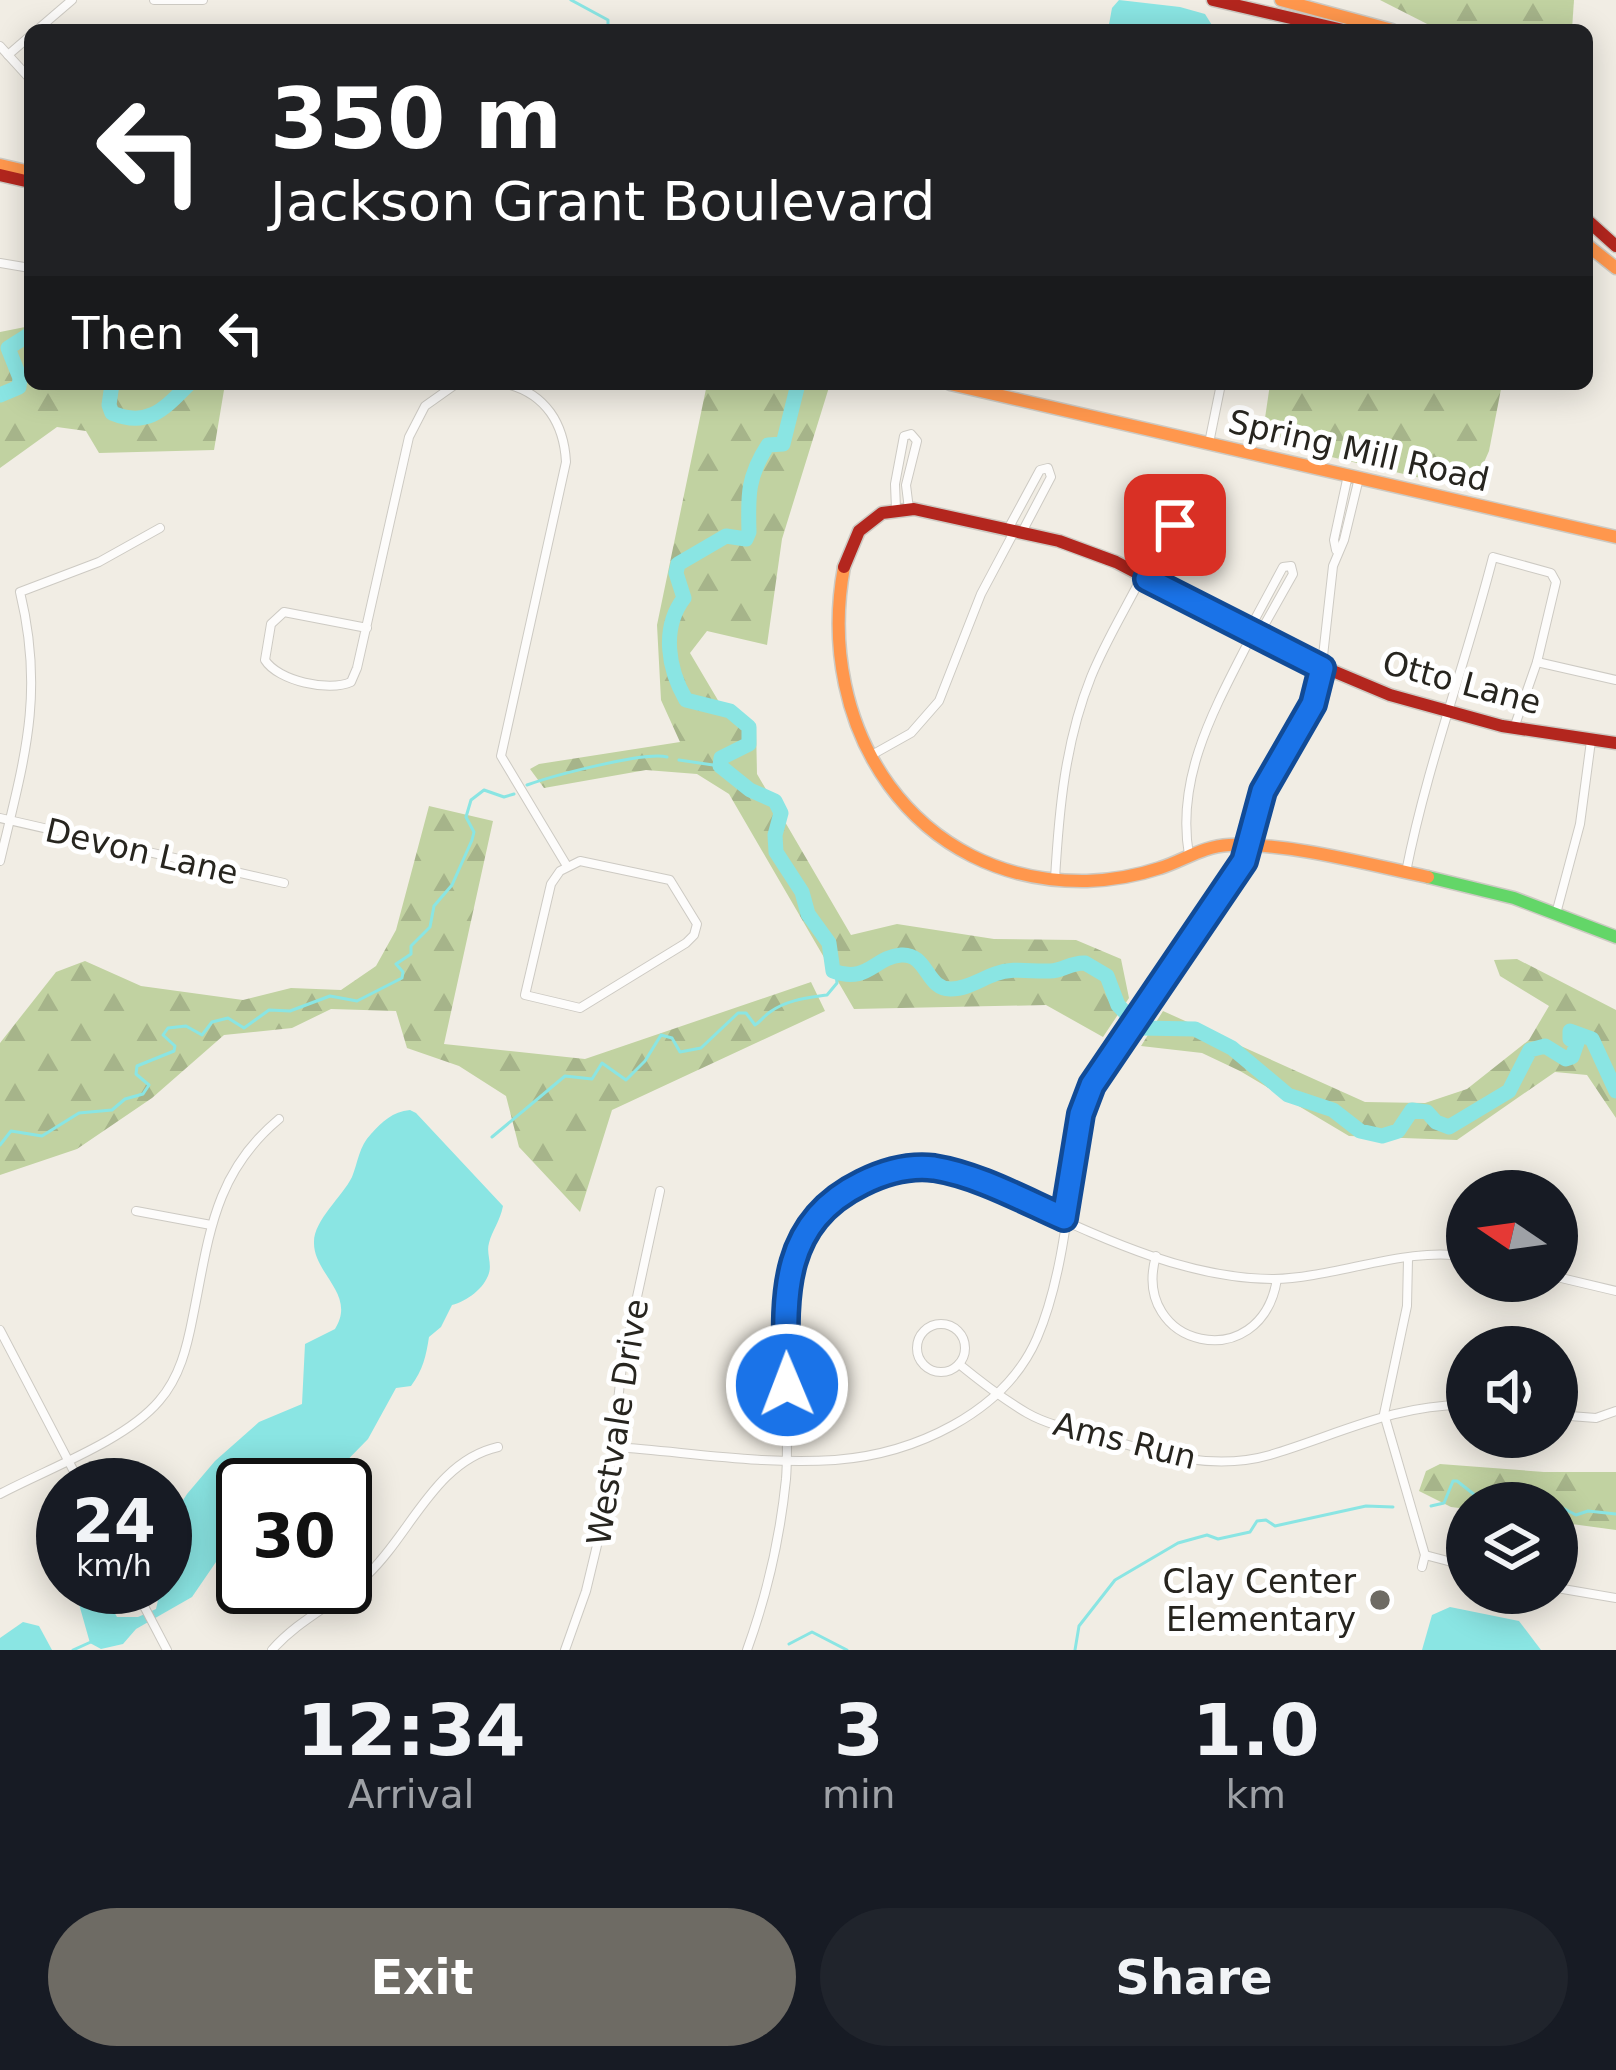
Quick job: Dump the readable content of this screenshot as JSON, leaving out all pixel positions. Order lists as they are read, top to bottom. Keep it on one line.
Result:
{"streets":{"street":["Spring Mill Road","Otto Lane","Devon Lane","Westvale Drive","Ams Run"]},"places":["Clay Center Elementary"],"north":"left","page":{"turn":["350 m","Jackson Grant Boulevard"],"then":"Then","speed":"24 km/h","limit":"30","eta":["12:34","Arrival","3","min","1.0","km"],"buttons":["Exit","Share"]}}
